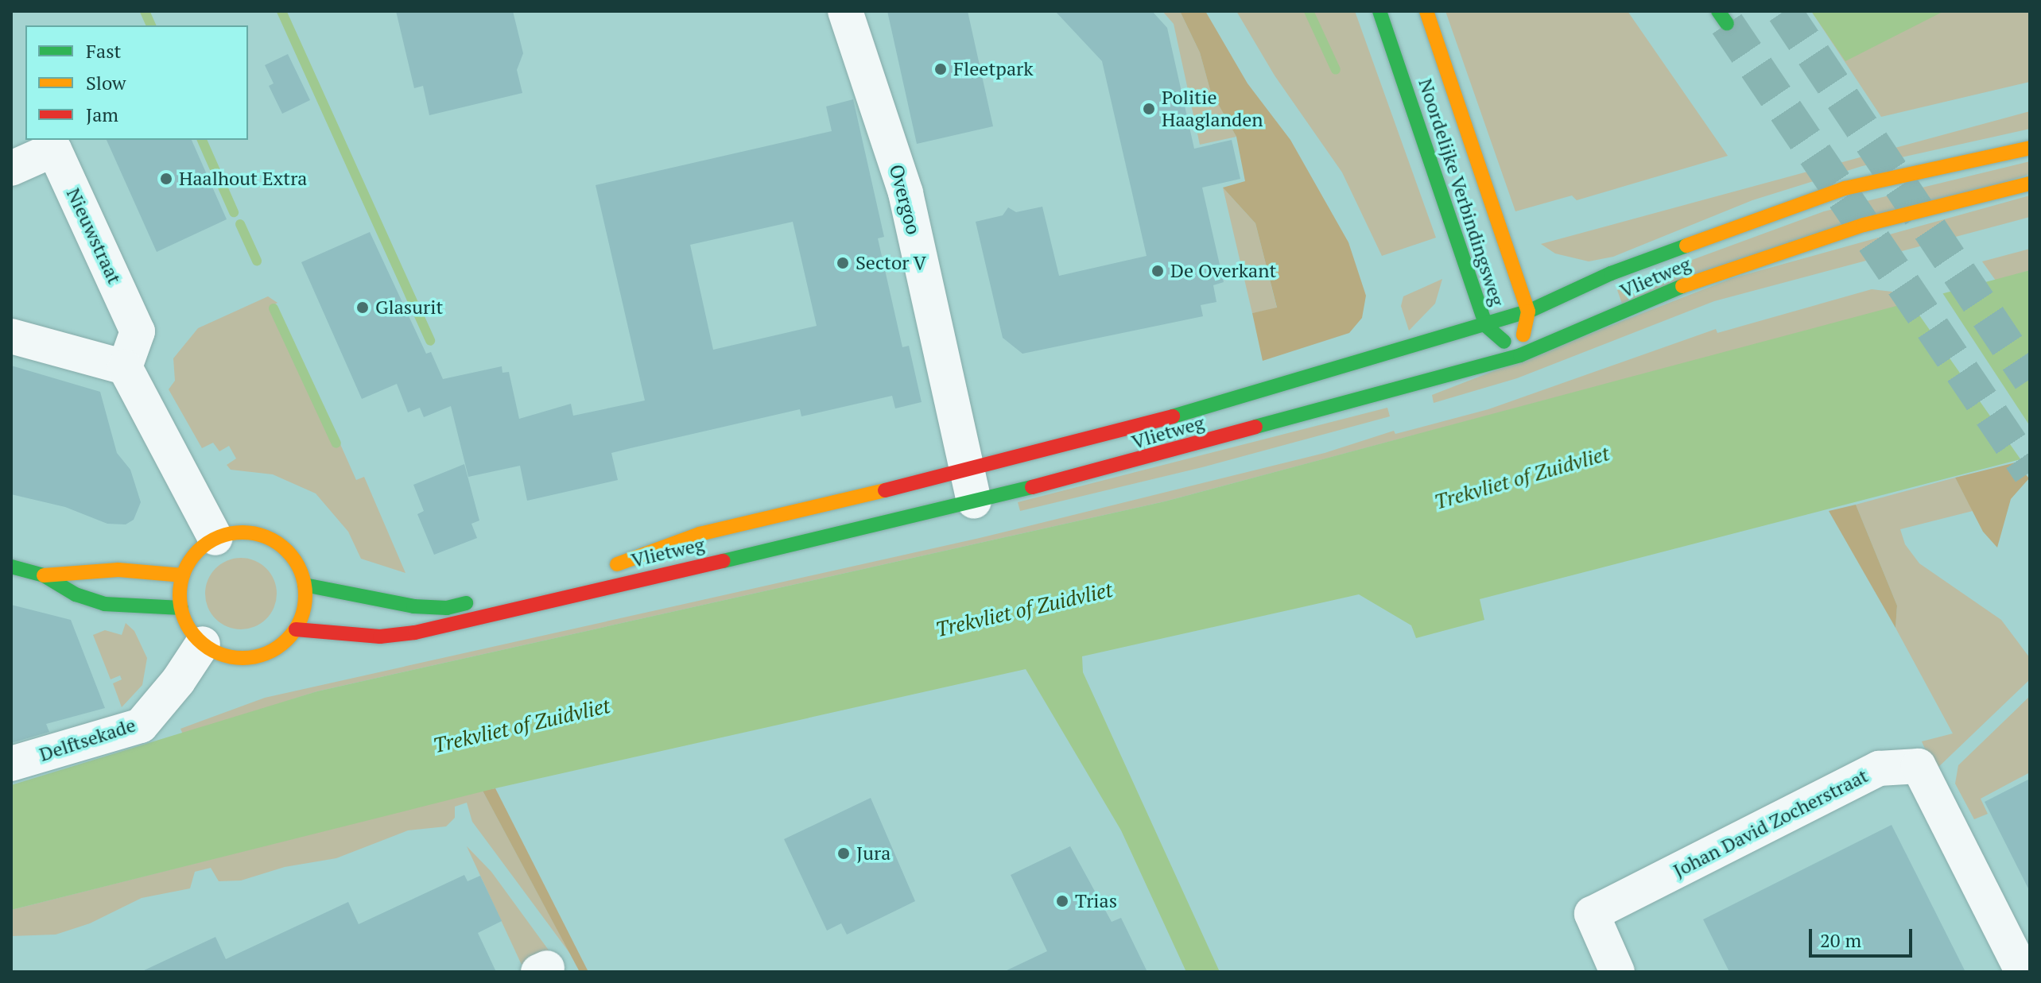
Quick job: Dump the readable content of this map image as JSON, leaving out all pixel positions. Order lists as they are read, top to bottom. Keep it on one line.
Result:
{"streets":{"street":["Noordelijke Verbindingsweg","Overgoo","Nieuwstraat","Vlietweg","Delftsekade","Johan David Zocherstraat"]},"crossings":[["Noordelijke Verbindingsweg","Vlietweg"],["Overgoo","Vlietweg"],["Vlietweg","Delftsekade"]],"water":["Trekvliet of Zuidvliet"],"places":["Fleetpark","Politie Haaglanden","Haalhout Extra","Sector V","De Overkant","Glasurit","Jura","Trias"],"legend":["Fast","Slow","Jam"],"scale_bar":"20 m"}
